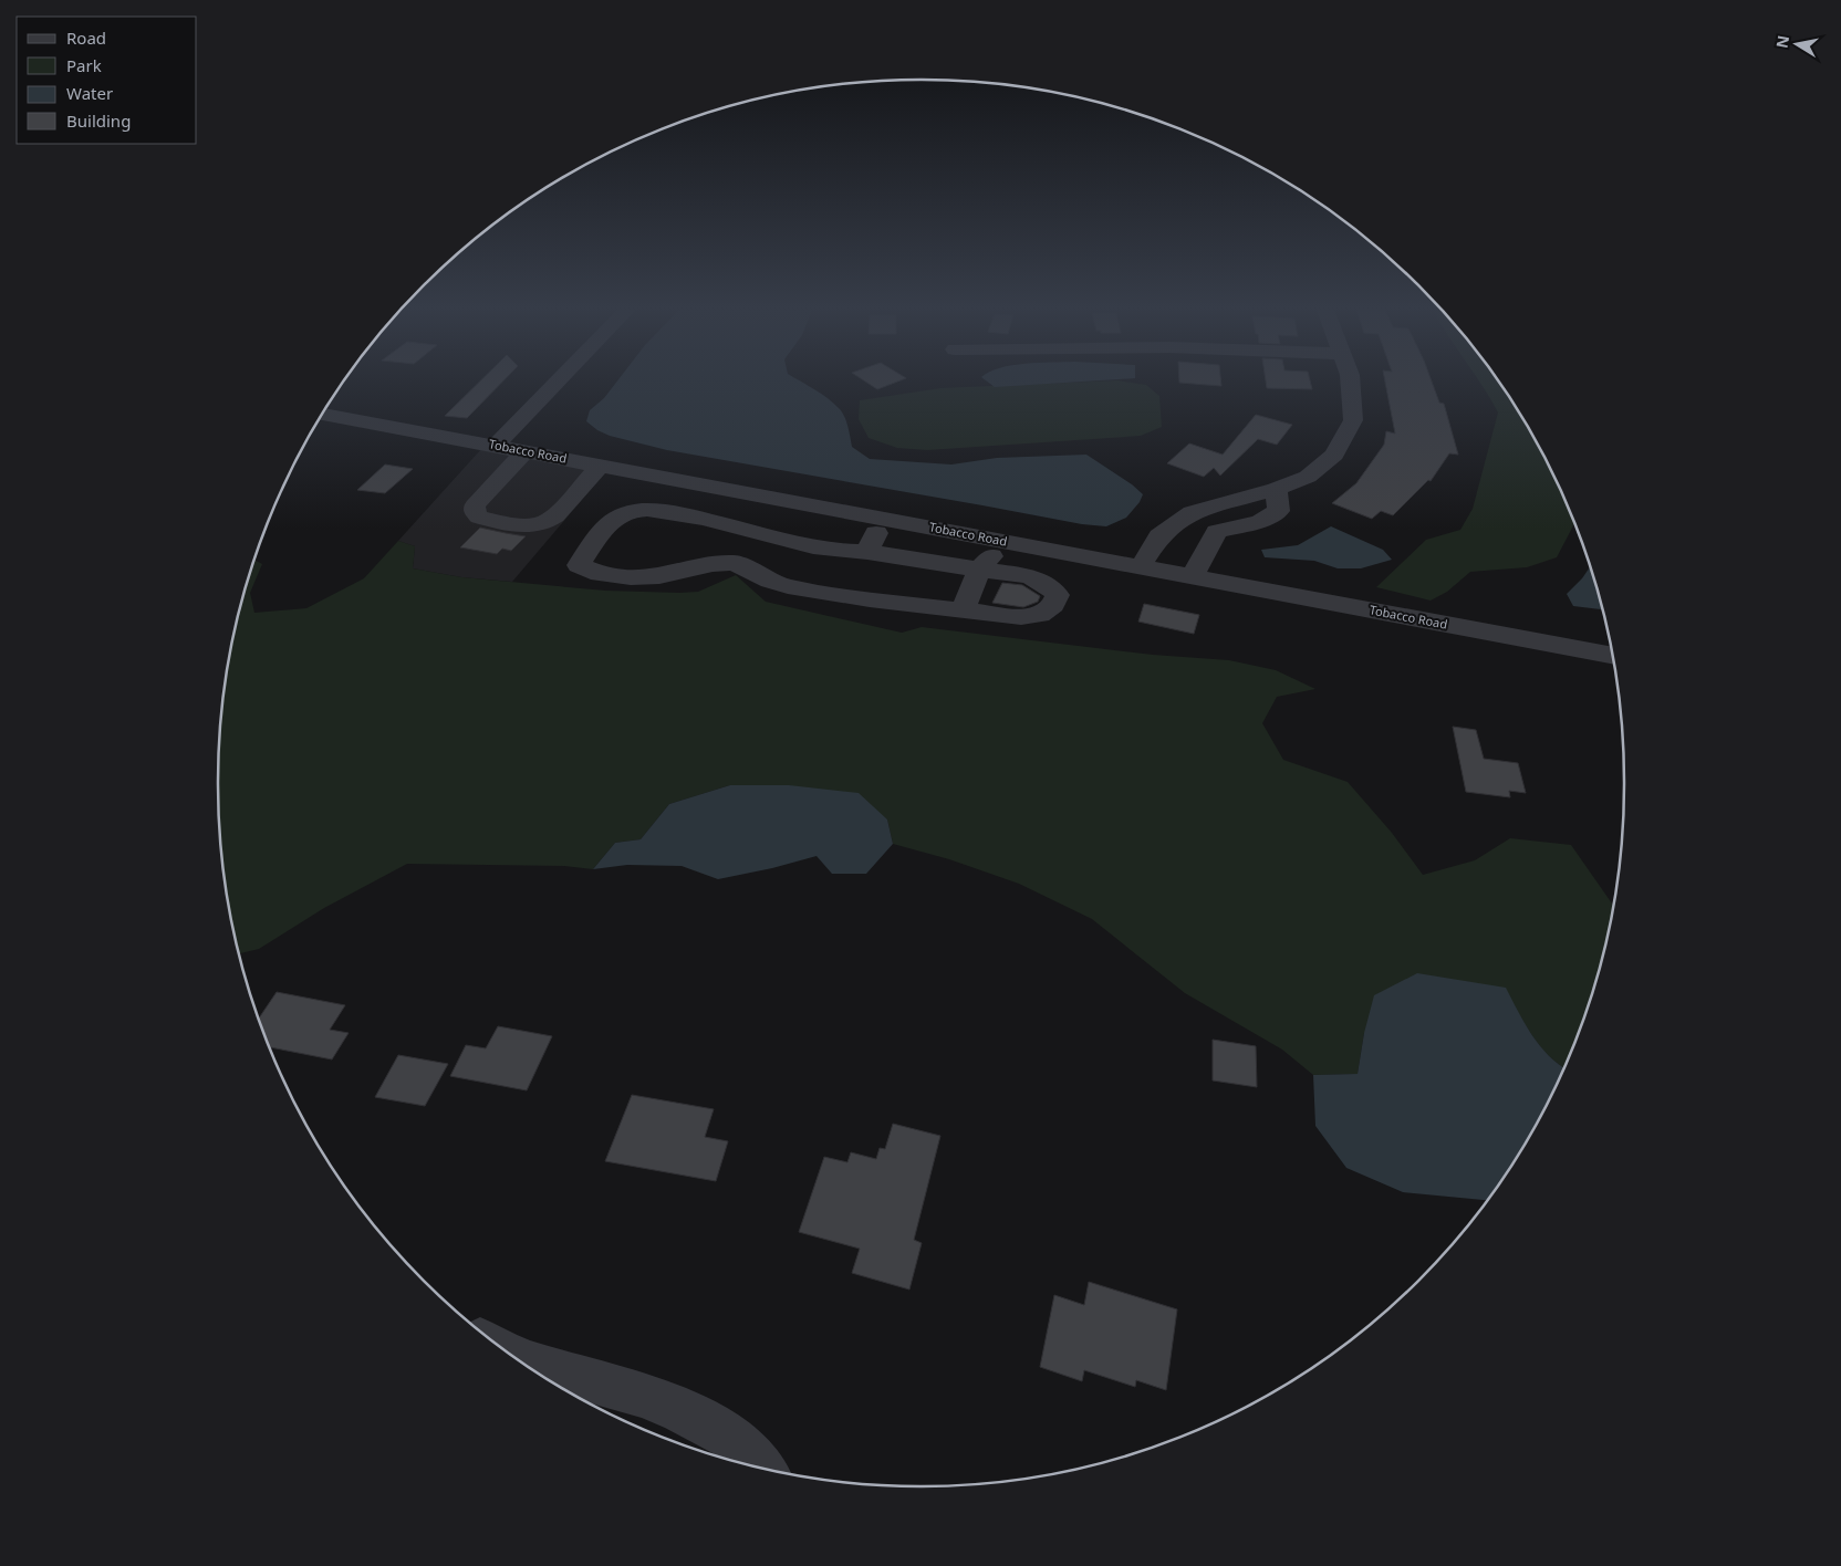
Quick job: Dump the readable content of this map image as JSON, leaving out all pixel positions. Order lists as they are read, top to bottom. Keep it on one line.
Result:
{"streets":{"street":["Tobacco Road"]},"legend":["Road","Park","Water","Building"],"north":"left"}
